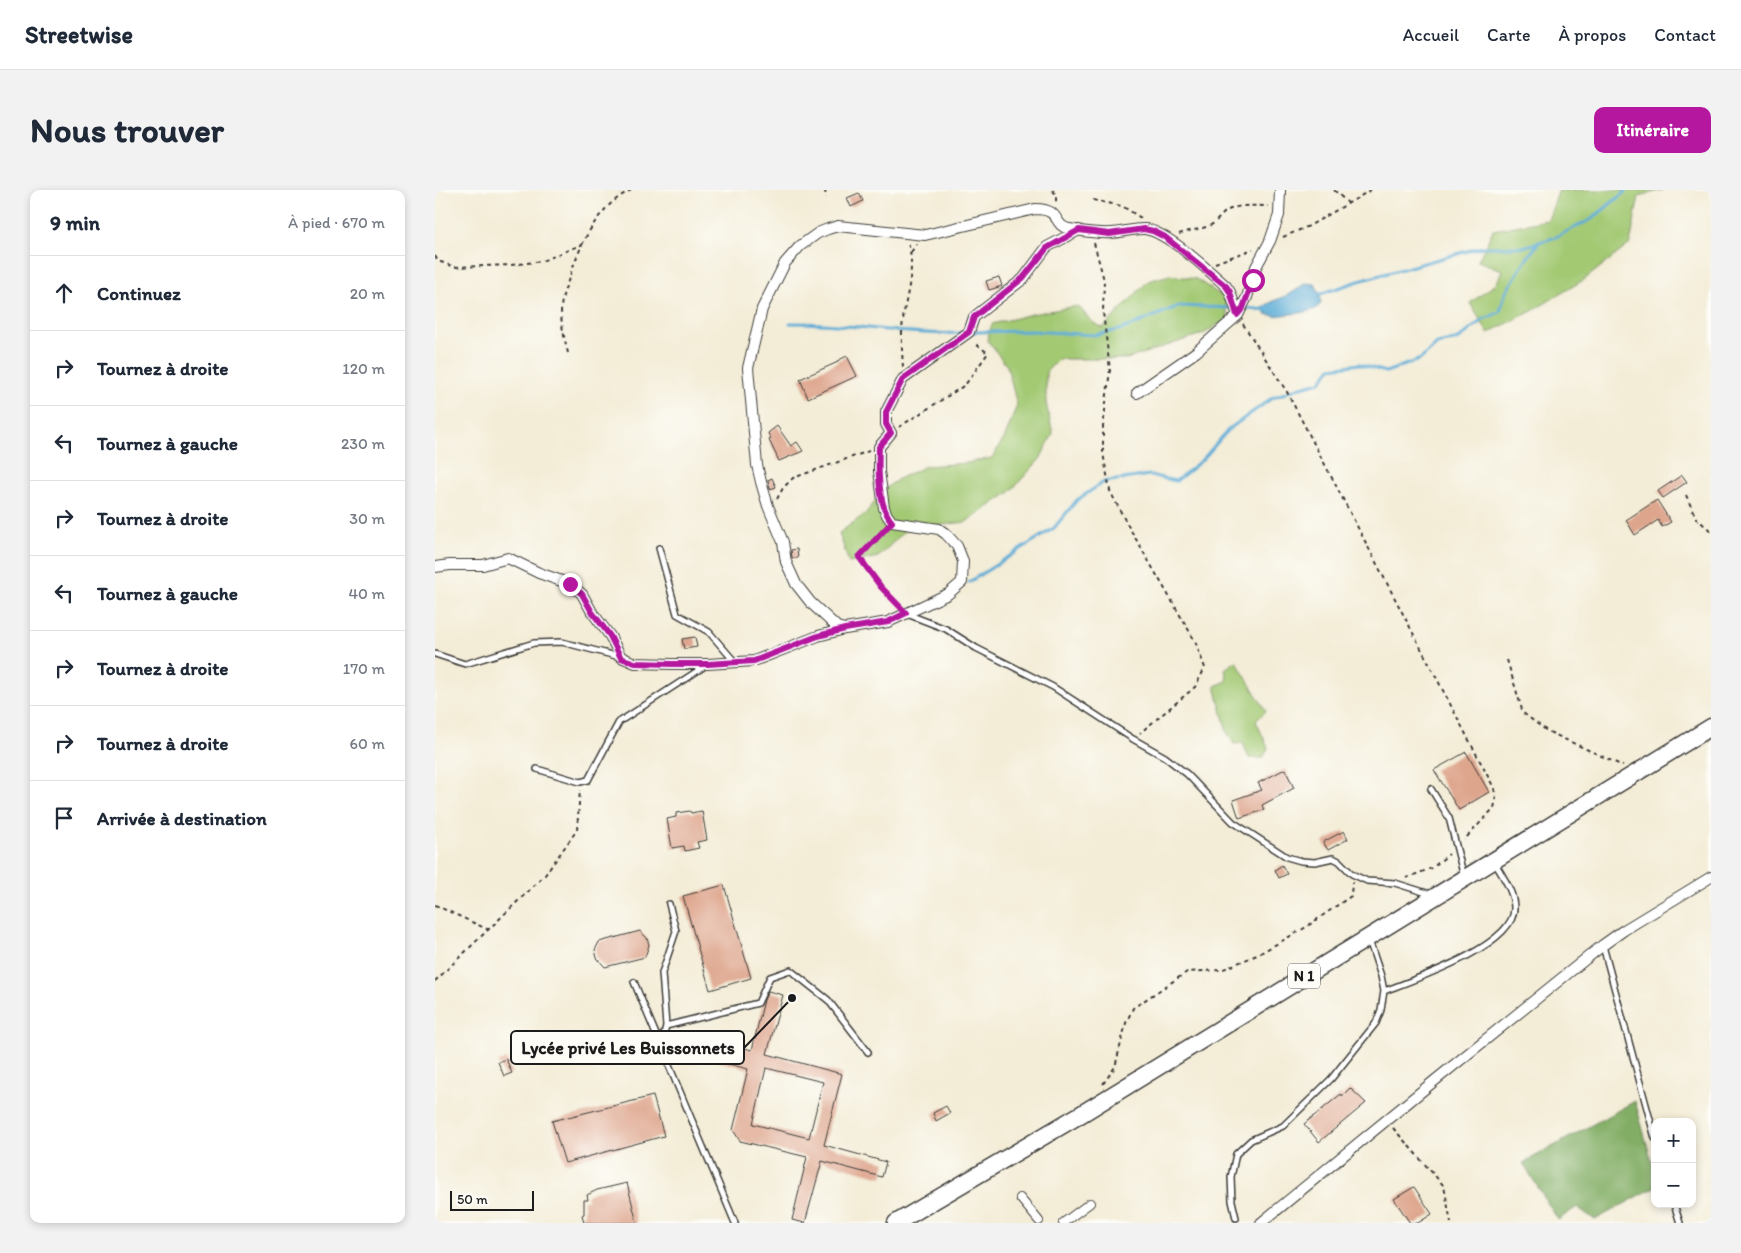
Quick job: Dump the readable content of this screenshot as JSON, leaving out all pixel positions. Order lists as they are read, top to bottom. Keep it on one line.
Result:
{"streets":{"highway":["N 1"]},"places":["Lycée privé Les Buissonnets"],"scale_bar":"50 m","page":{"header":"Streetwise","nav":["Accueil","Carte","À propos","Contact"],"buttons":"Itinéraire","title":"Nous trouver","heading":["9 min","À pied · 670 m"],"list":[["Continuez","20 m"],["Tournez à droite","120 m"],["Tournez à gauche","230 m"],["Tournez à droite","30 m"],["Tournez à gauche","40 m"],["Tournez à droite","170 m"],["Tournez à droite","60 m"],"Arrivée à destination"],"map_buttons":["+","−"],"scale":"50 m"}}
